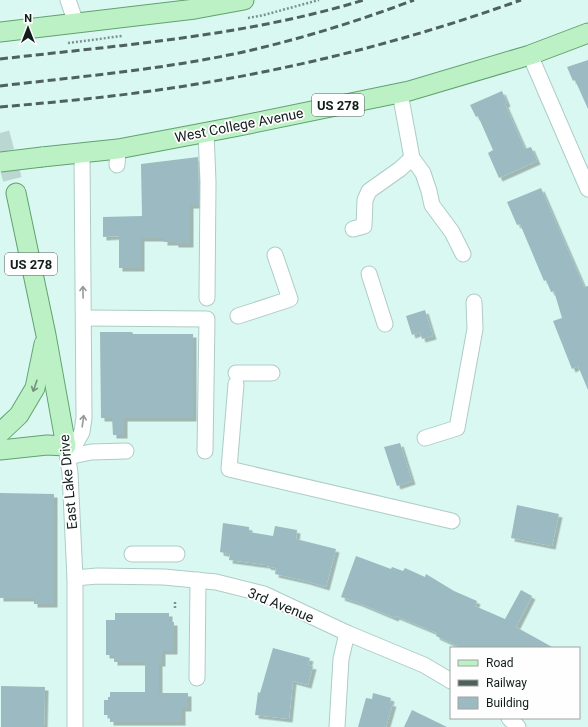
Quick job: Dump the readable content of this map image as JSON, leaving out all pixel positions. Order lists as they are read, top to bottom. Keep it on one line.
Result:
{"streets":{"main road":["US 278","West College Avenue","East Lake Drive"],"street":["3rd Avenue"]},"crossings":[["US 278","East Lake Drive"],["East Lake Drive","3rd Avenue"]],"legend":["Road","Railway","Building"],"north":"top"}
